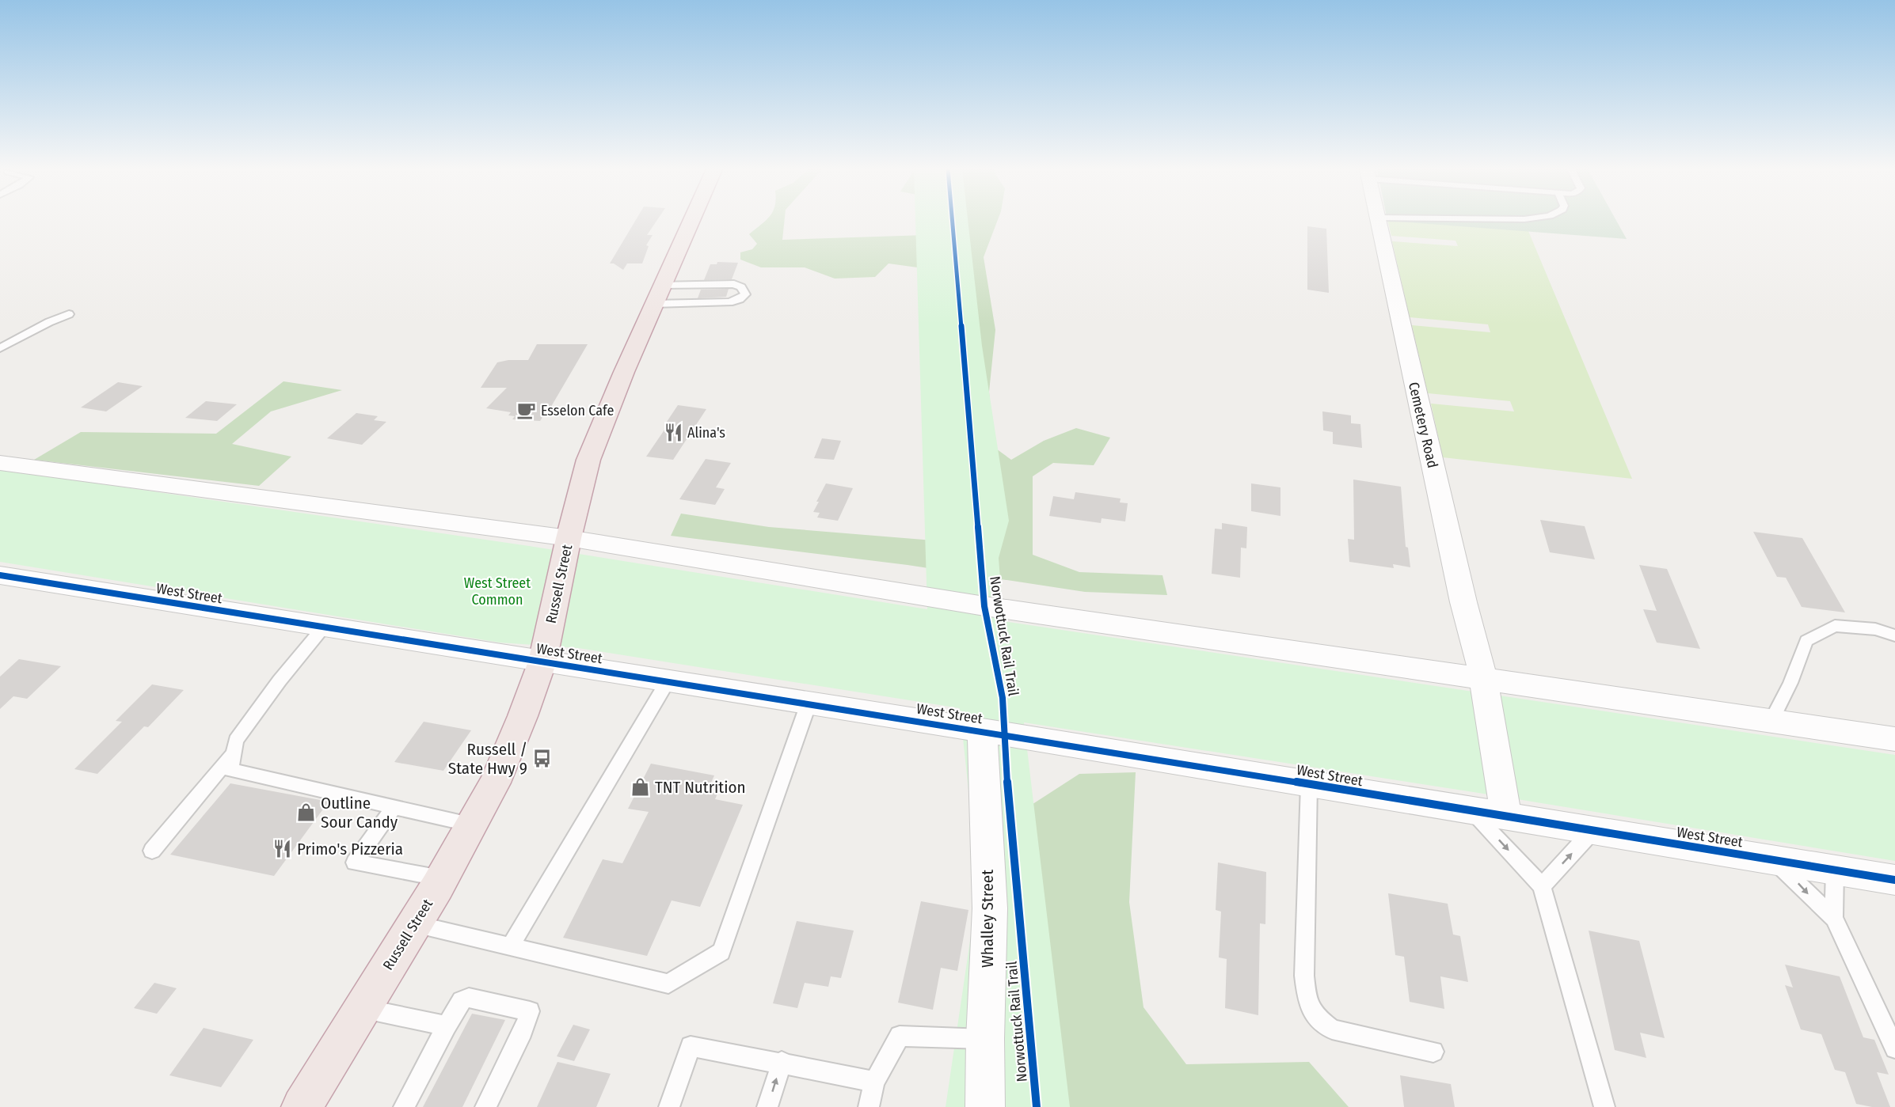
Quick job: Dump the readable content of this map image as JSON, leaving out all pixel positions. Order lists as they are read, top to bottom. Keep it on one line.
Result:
{"streets":{"highway":["Russell Street"],"street":["Cemetery Road","West Street","Whalley Street"],"cycle path":["Norwottuck Rail Trail"]},"crossings":[["Cemetery Road","West Street"],["Russell Street","West Street"],["West Street","Whalley Street"]],"parks":["West Street Common"],"places":{"cafe":["Esselon Cafe"],"restaurant":["Alina's","Primo's Pizzeria"],"bus stop":["Russell / State Hwy 9"],"shop":["TNT Nutrition","Outline Sour Candy"]}}
